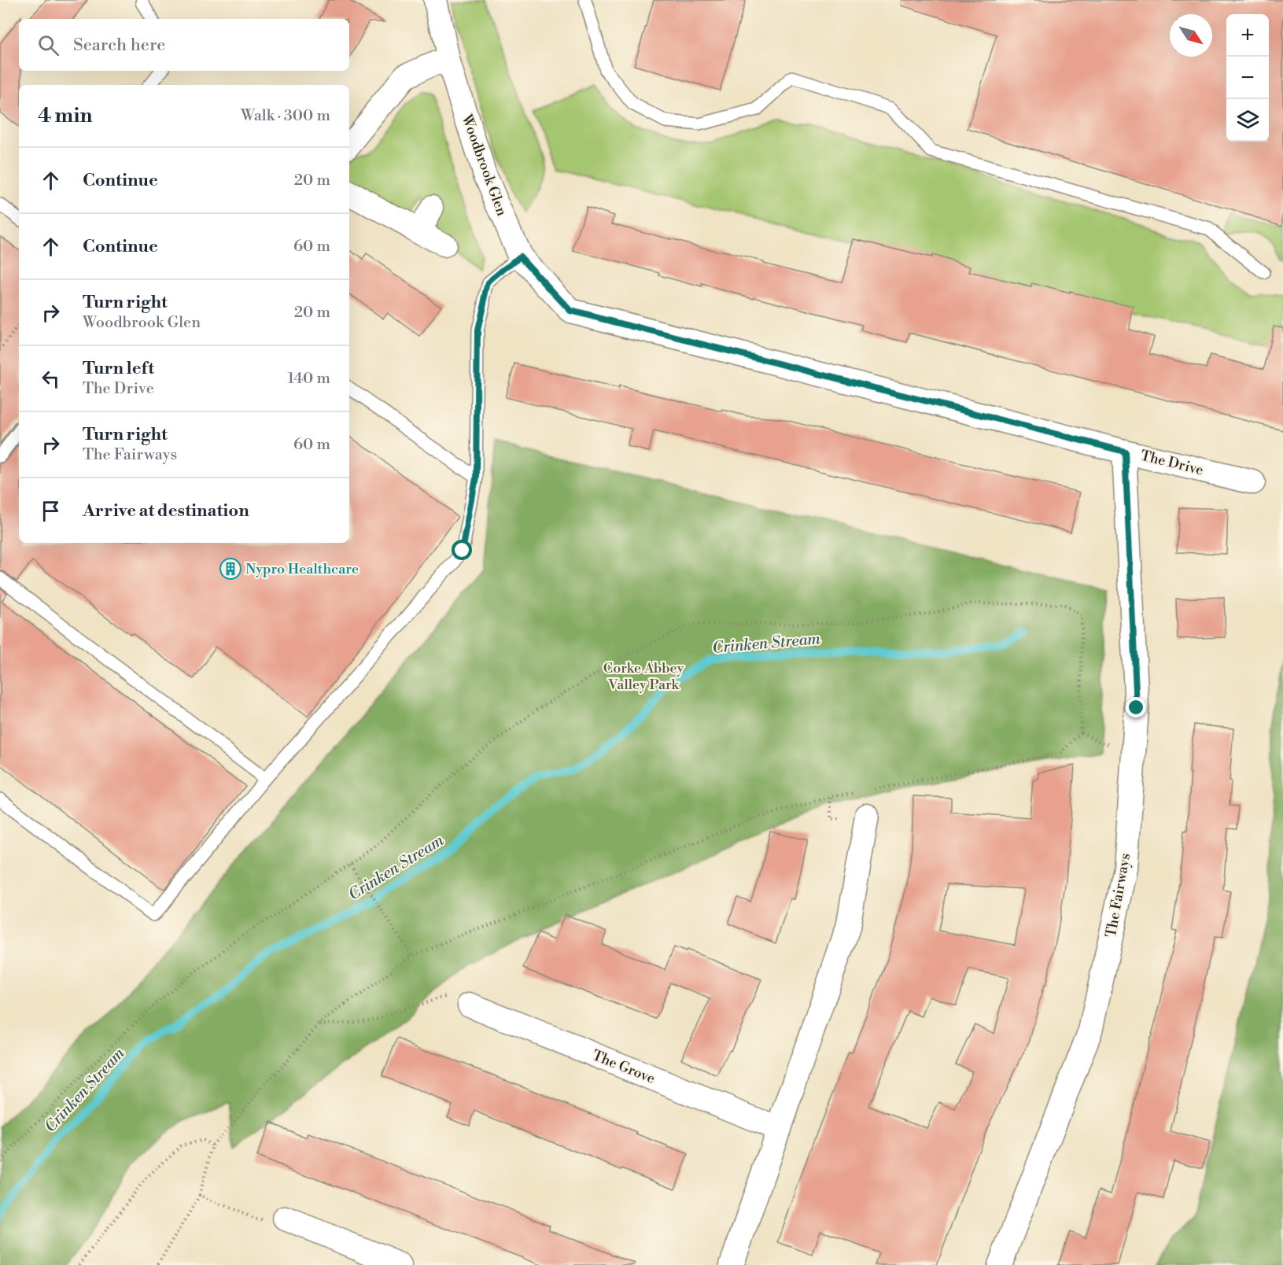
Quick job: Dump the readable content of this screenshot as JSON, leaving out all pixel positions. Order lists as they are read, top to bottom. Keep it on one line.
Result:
{"streets":{"street":["Woodbrook Glen","The Drive","The Fairways","The Grove"]},"crossings":[["Woodbrook Glen","The Drive"],["The Drive","The Fairways"]],"water":["Crinken Stream"],"parks":["Corke Abbey Valley Park"],"places":{"building":["Nypro Healthcare"]},"north":"bottom right","page":{"map_buttons":["+","−"],"search":"Search here","heading":["4 min","Walk · 300 m"],"list":[["Continue","20 m"],["Continue","60 m"],["Turn right","Woodbrook Glen","20 m"],["Turn left","The Drive","140 m"],["Turn right","The Fairways","60 m"],"Arrive at destination"]}}
